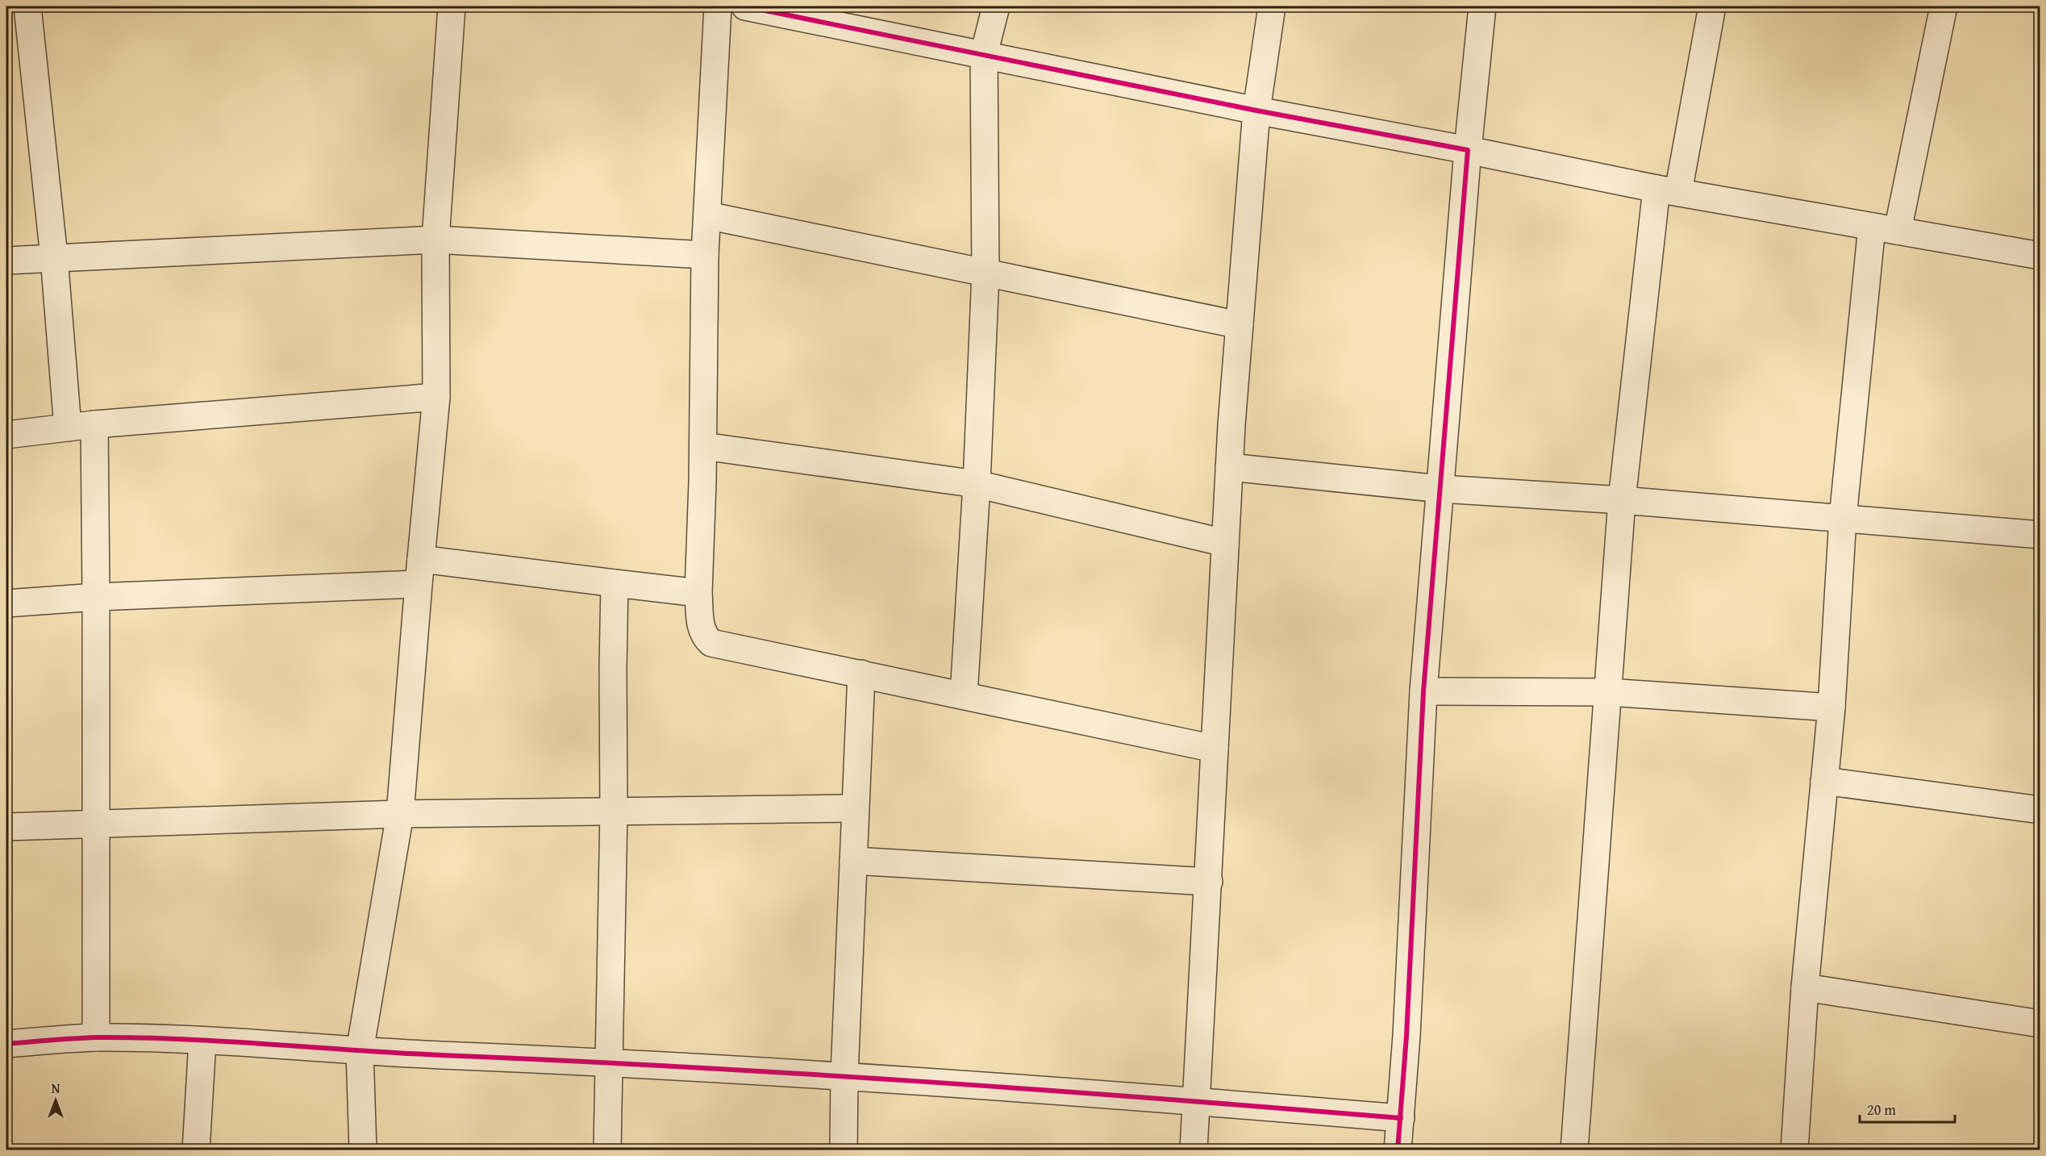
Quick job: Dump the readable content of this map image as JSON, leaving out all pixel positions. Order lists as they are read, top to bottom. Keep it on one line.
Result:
{"scale_bar":"20 m","north":"top"}
